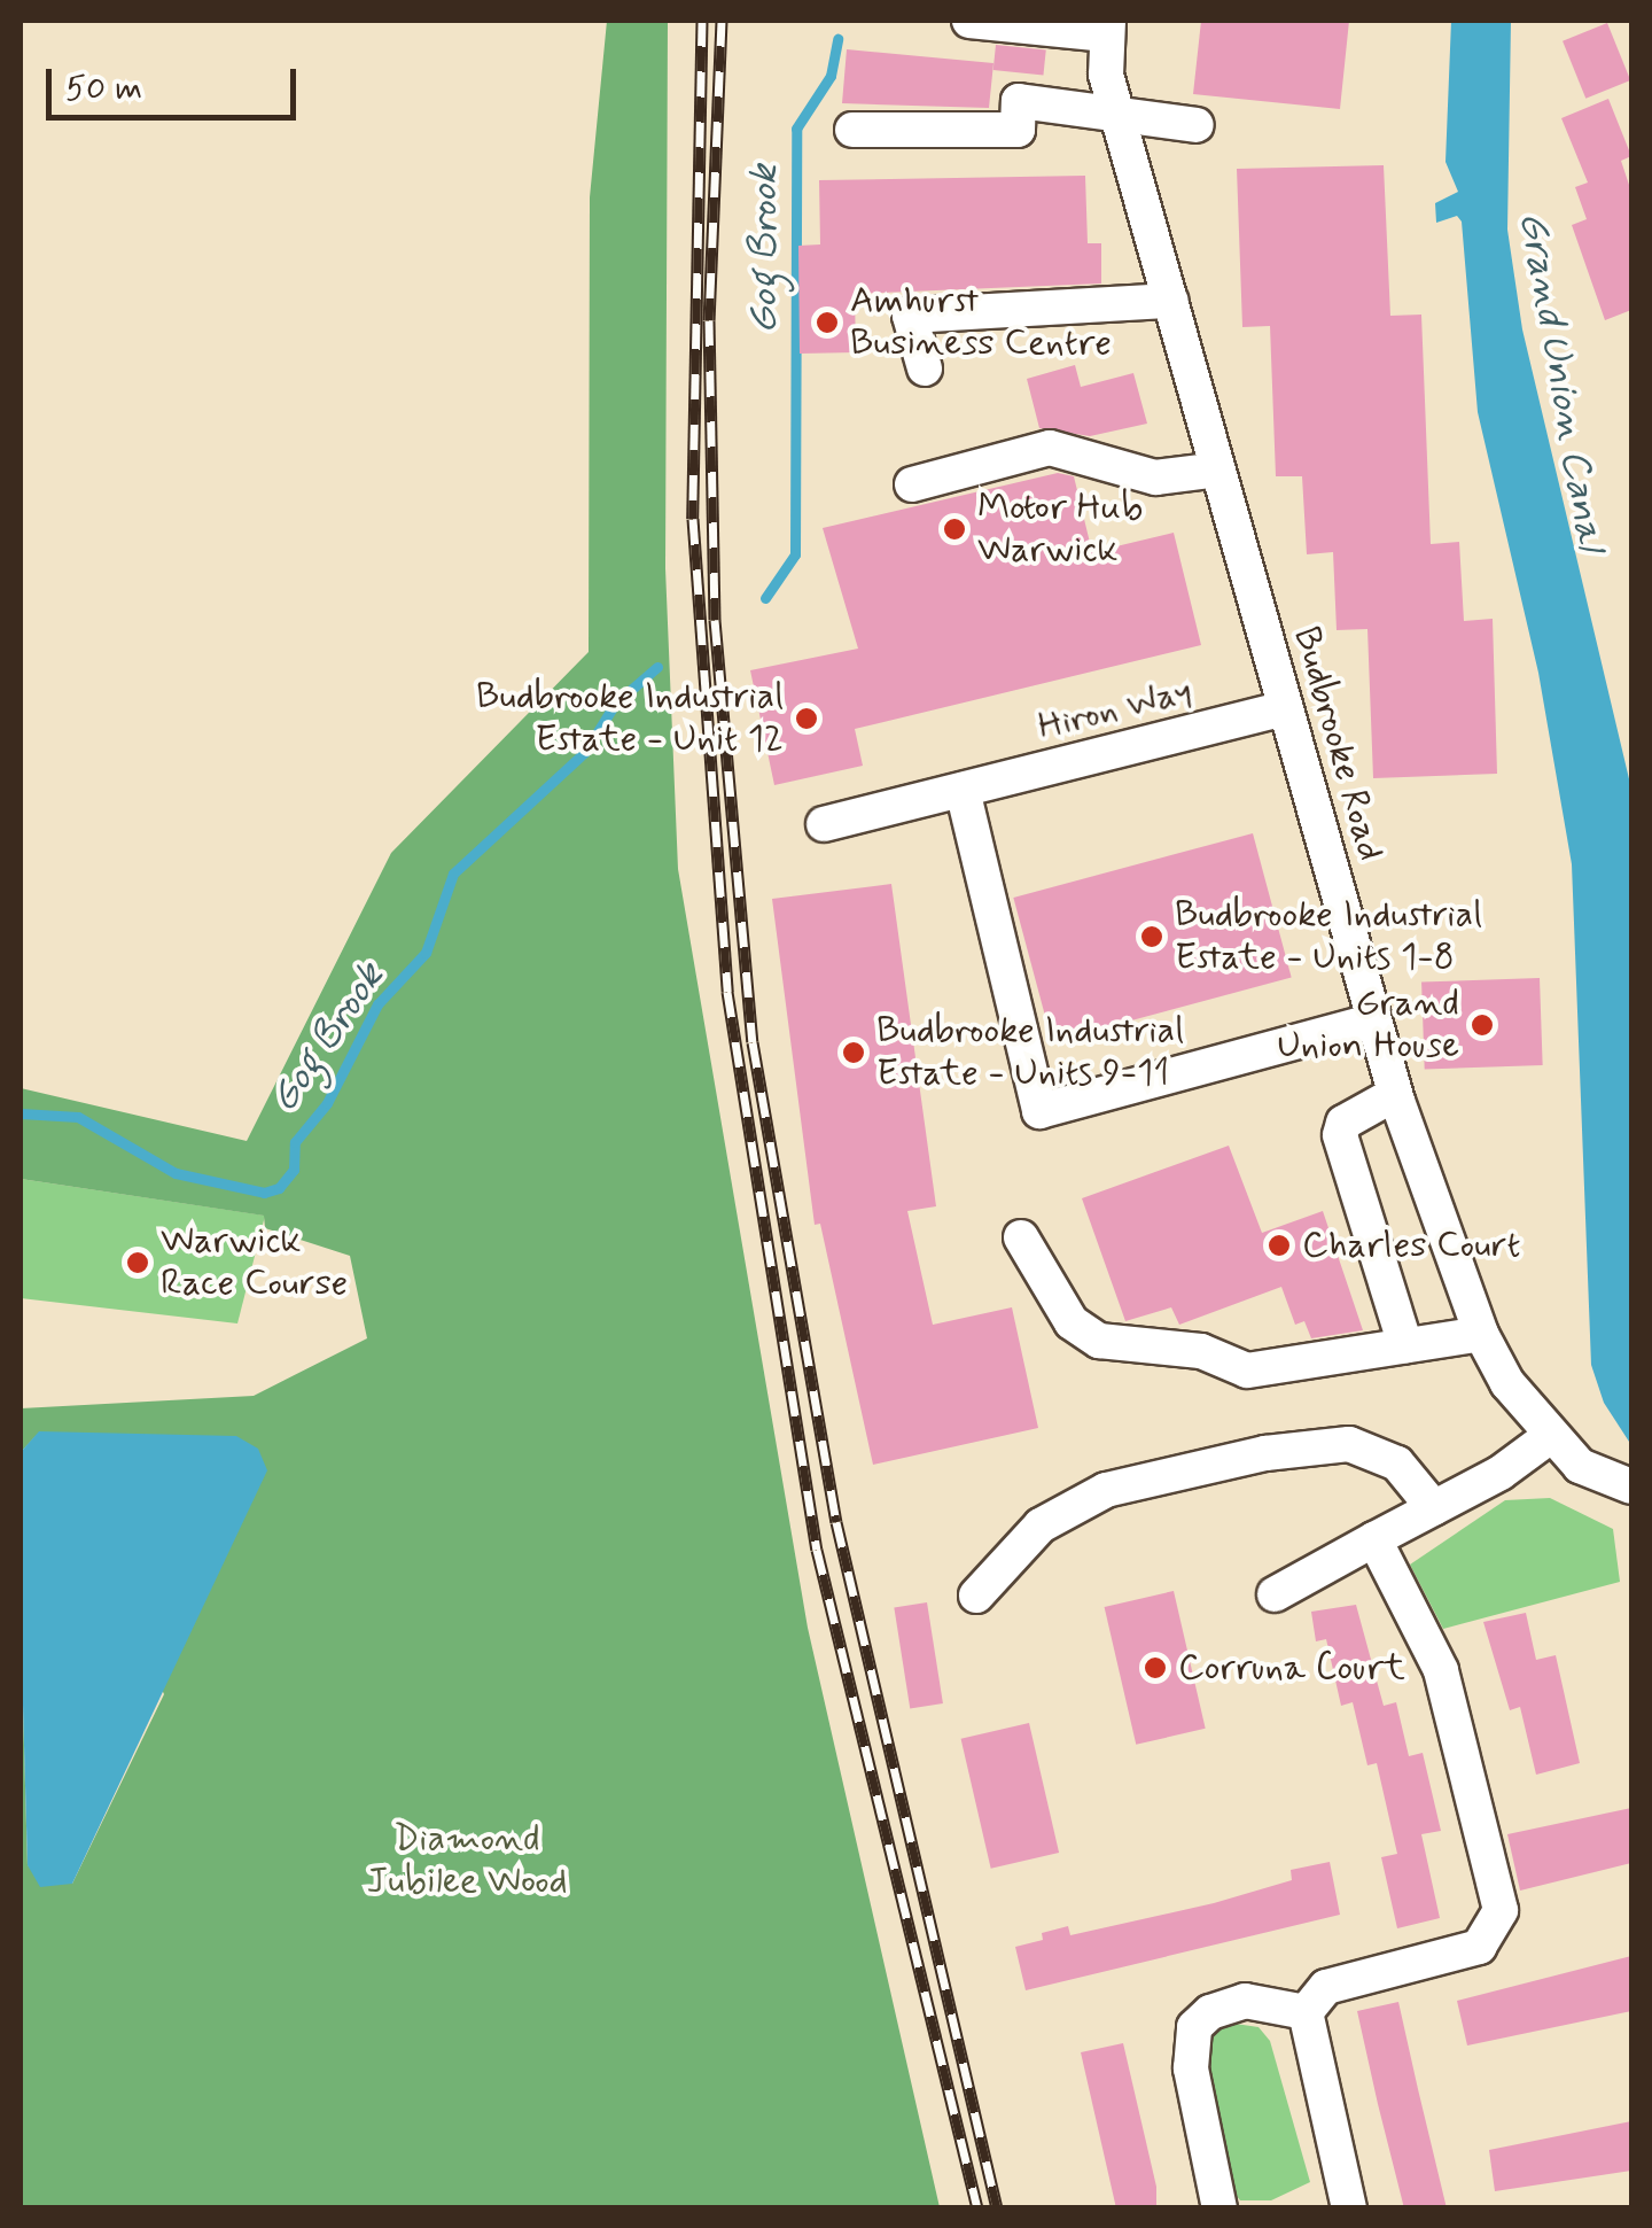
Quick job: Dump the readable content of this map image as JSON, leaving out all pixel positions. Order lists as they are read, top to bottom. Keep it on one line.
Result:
{"streets":{"street":["Hiron Way","Budbrooke Road"]},"crossings":[["Hiron Way","Budbrooke Road"]],"water":["Gog Brook","Grand Union Canal"],"parks":["Diamond Jubilee Wood"],"places":["Amhurst Business Centre","Motor Hub Warwick","Budbrooke Industrial Estate - Unit 12","Budbrooke Industrial Estate - Units 1-8","Grand Union House","Budbrooke Industrial Estate - Units 9-11","Charles Court","Warwick Race Course","Corruna Court"],"scale_bar":"50 m"}
